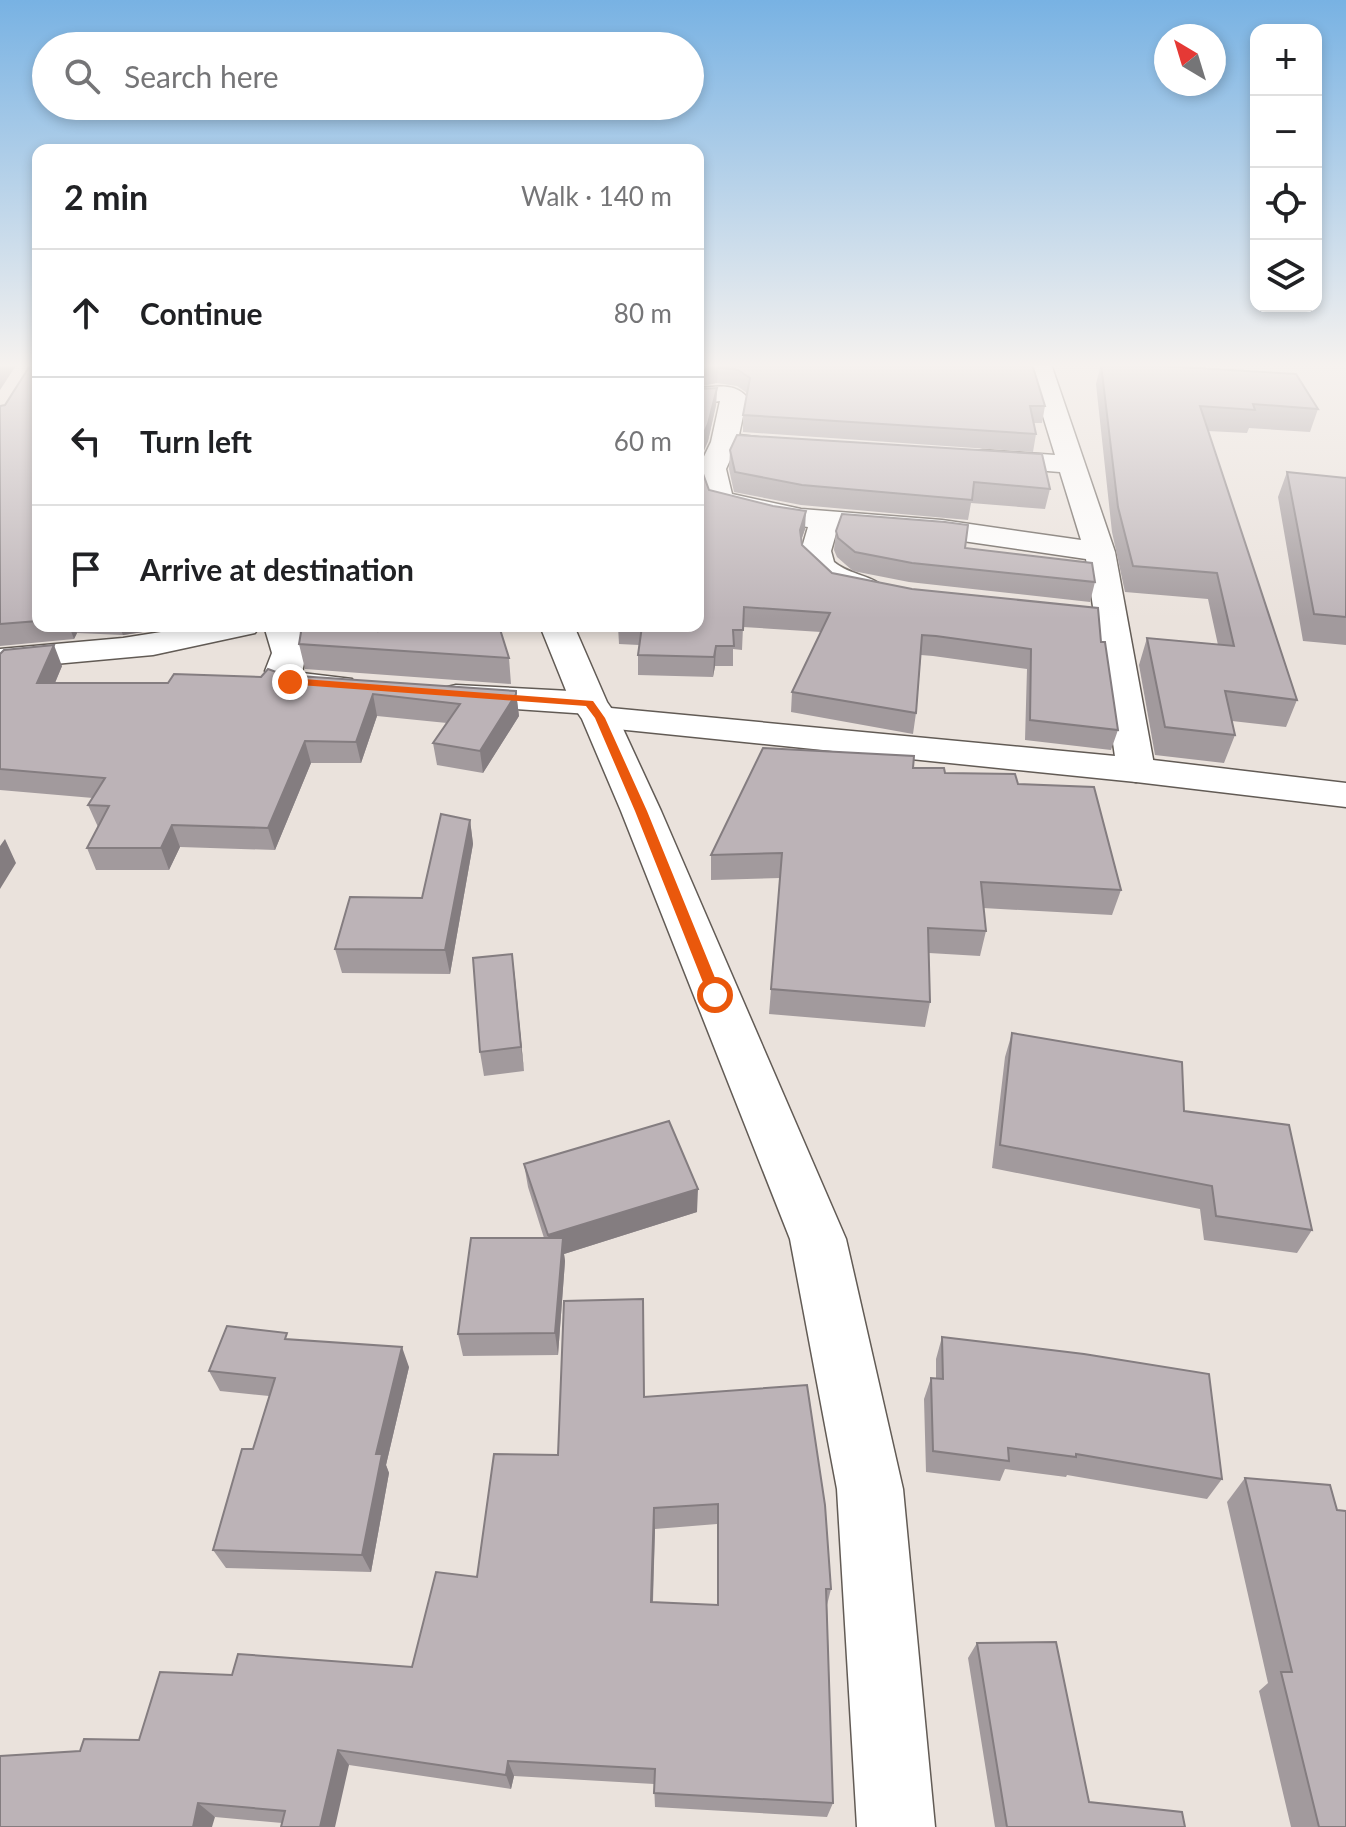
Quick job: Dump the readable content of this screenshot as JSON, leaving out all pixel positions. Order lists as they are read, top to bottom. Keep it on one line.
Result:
{"north":"top left","page":{"map_buttons":["+","−"],"search":"Search here","heading":["2 min","Walk · 140 m"],"list":[["Continue","80 m"],["Turn left","60 m"],"Arrive at destination"]}}
